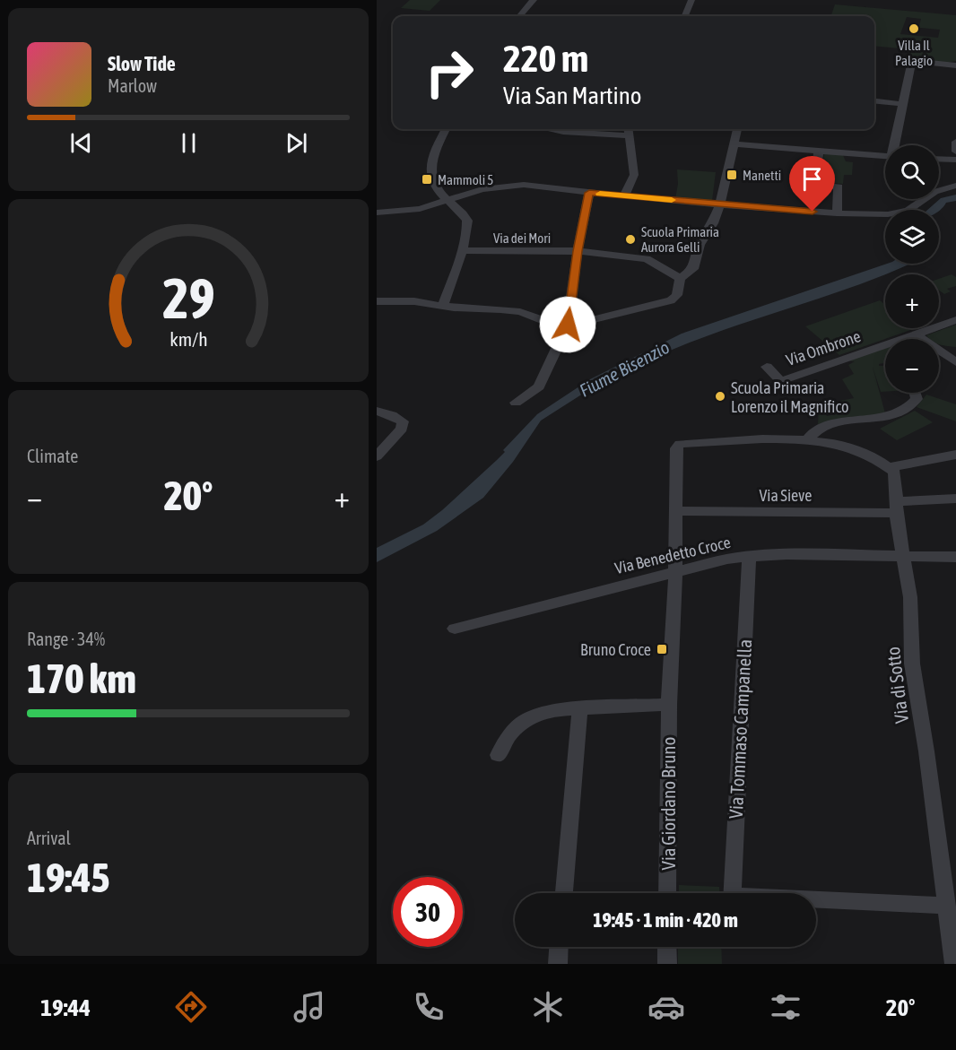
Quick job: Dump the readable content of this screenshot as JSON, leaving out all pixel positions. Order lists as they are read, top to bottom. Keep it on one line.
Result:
{"streets":{"street":["Via dei Mori","Via Ombrone","Via Sieve","Via Benedetto Croce","Via di Sotto","Via Tommaso Campanella","Via Giordano Bruno"]},"crossings":[["Via Sieve","Via di Sotto"],["Via Benedetto Croce","Via di Sotto"],["Via Benedetto Croce","Via Tommaso Campanella"],["Via Benedetto Croce","Via Giordano Bruno"]],"water":["Fiume Bisenzio"],"places":{"other":["Villa Il Palagio","Scuola Primaria Aurora Gelli","Scuola Primaria Lorenzo il Magnifico"],"transit":["Manetti","Mammoli 5","Bruno Croce"]},"page":{"turn":["220 m","Via San Martino"],"song":["Slow Tide","Marlow"],"map_buttons":["+","−"],"tile":["Climate",["Range · 34%","170 km"],["Arrival","19:45"]],"heat":["−","20°","+"],"limit":"30","trip":"19:45 · 1 min · 420 m","tabs":["19:44","20°"],"gauge":["29","km/h"]}}
